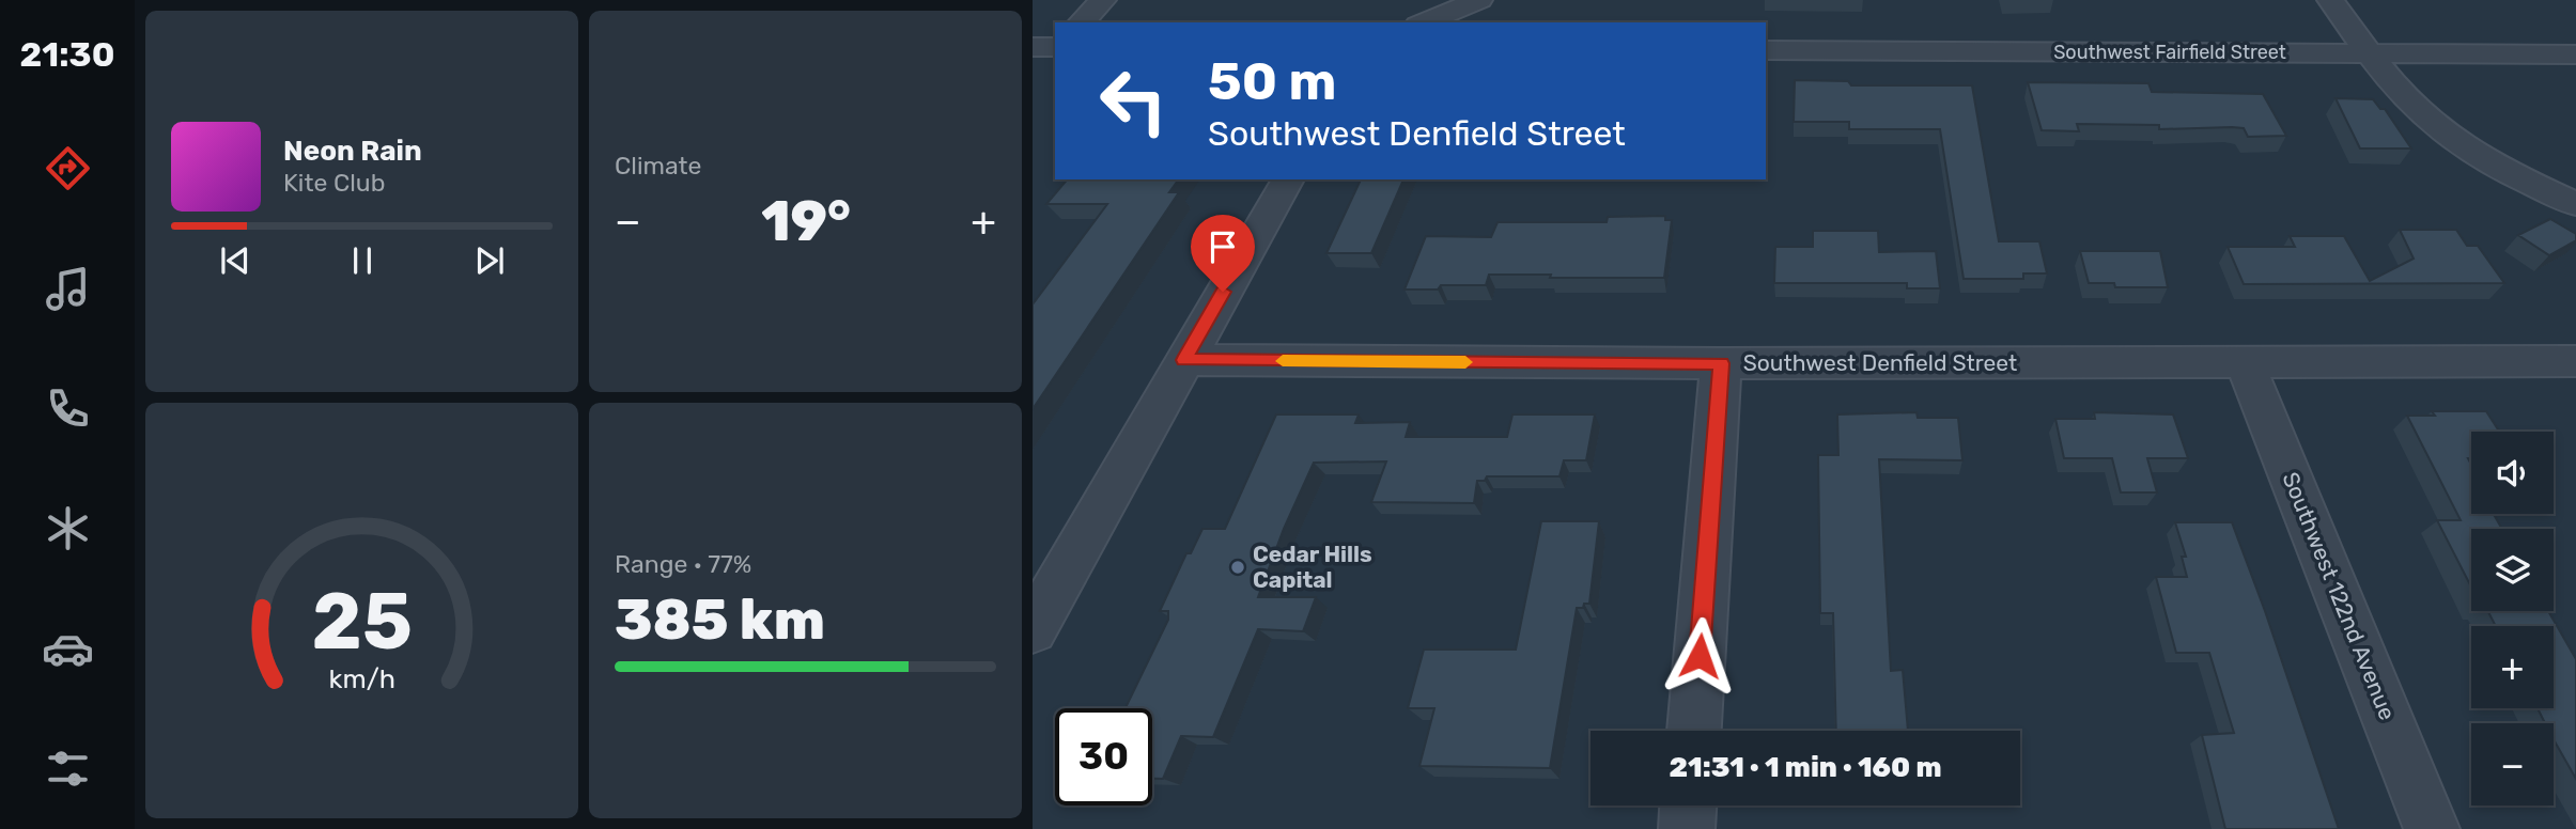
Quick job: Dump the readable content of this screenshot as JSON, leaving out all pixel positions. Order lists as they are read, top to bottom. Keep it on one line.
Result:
{"streets":{"street":["Southwest Fairfield Street","Southwest Denfield Street","Southwest 122nd Avenue"]},"crossings":[["Southwest Denfield Street","Southwest 122nd Avenue"]],"places":["Cedar Hills Capital"],"page":{"tabs":"21:30","tile":["Climate",["Range · 77%","385 km"]],"turn":["50 m","Southwest Denfield Street"],"song":["Neon Rain","Kite Club"],"heat":["−","19°","+"],"map_buttons":["+","−"],"limit":"30","trip":"21:31 · 1 min · 160 m","gauge":["25","km/h"]}}
